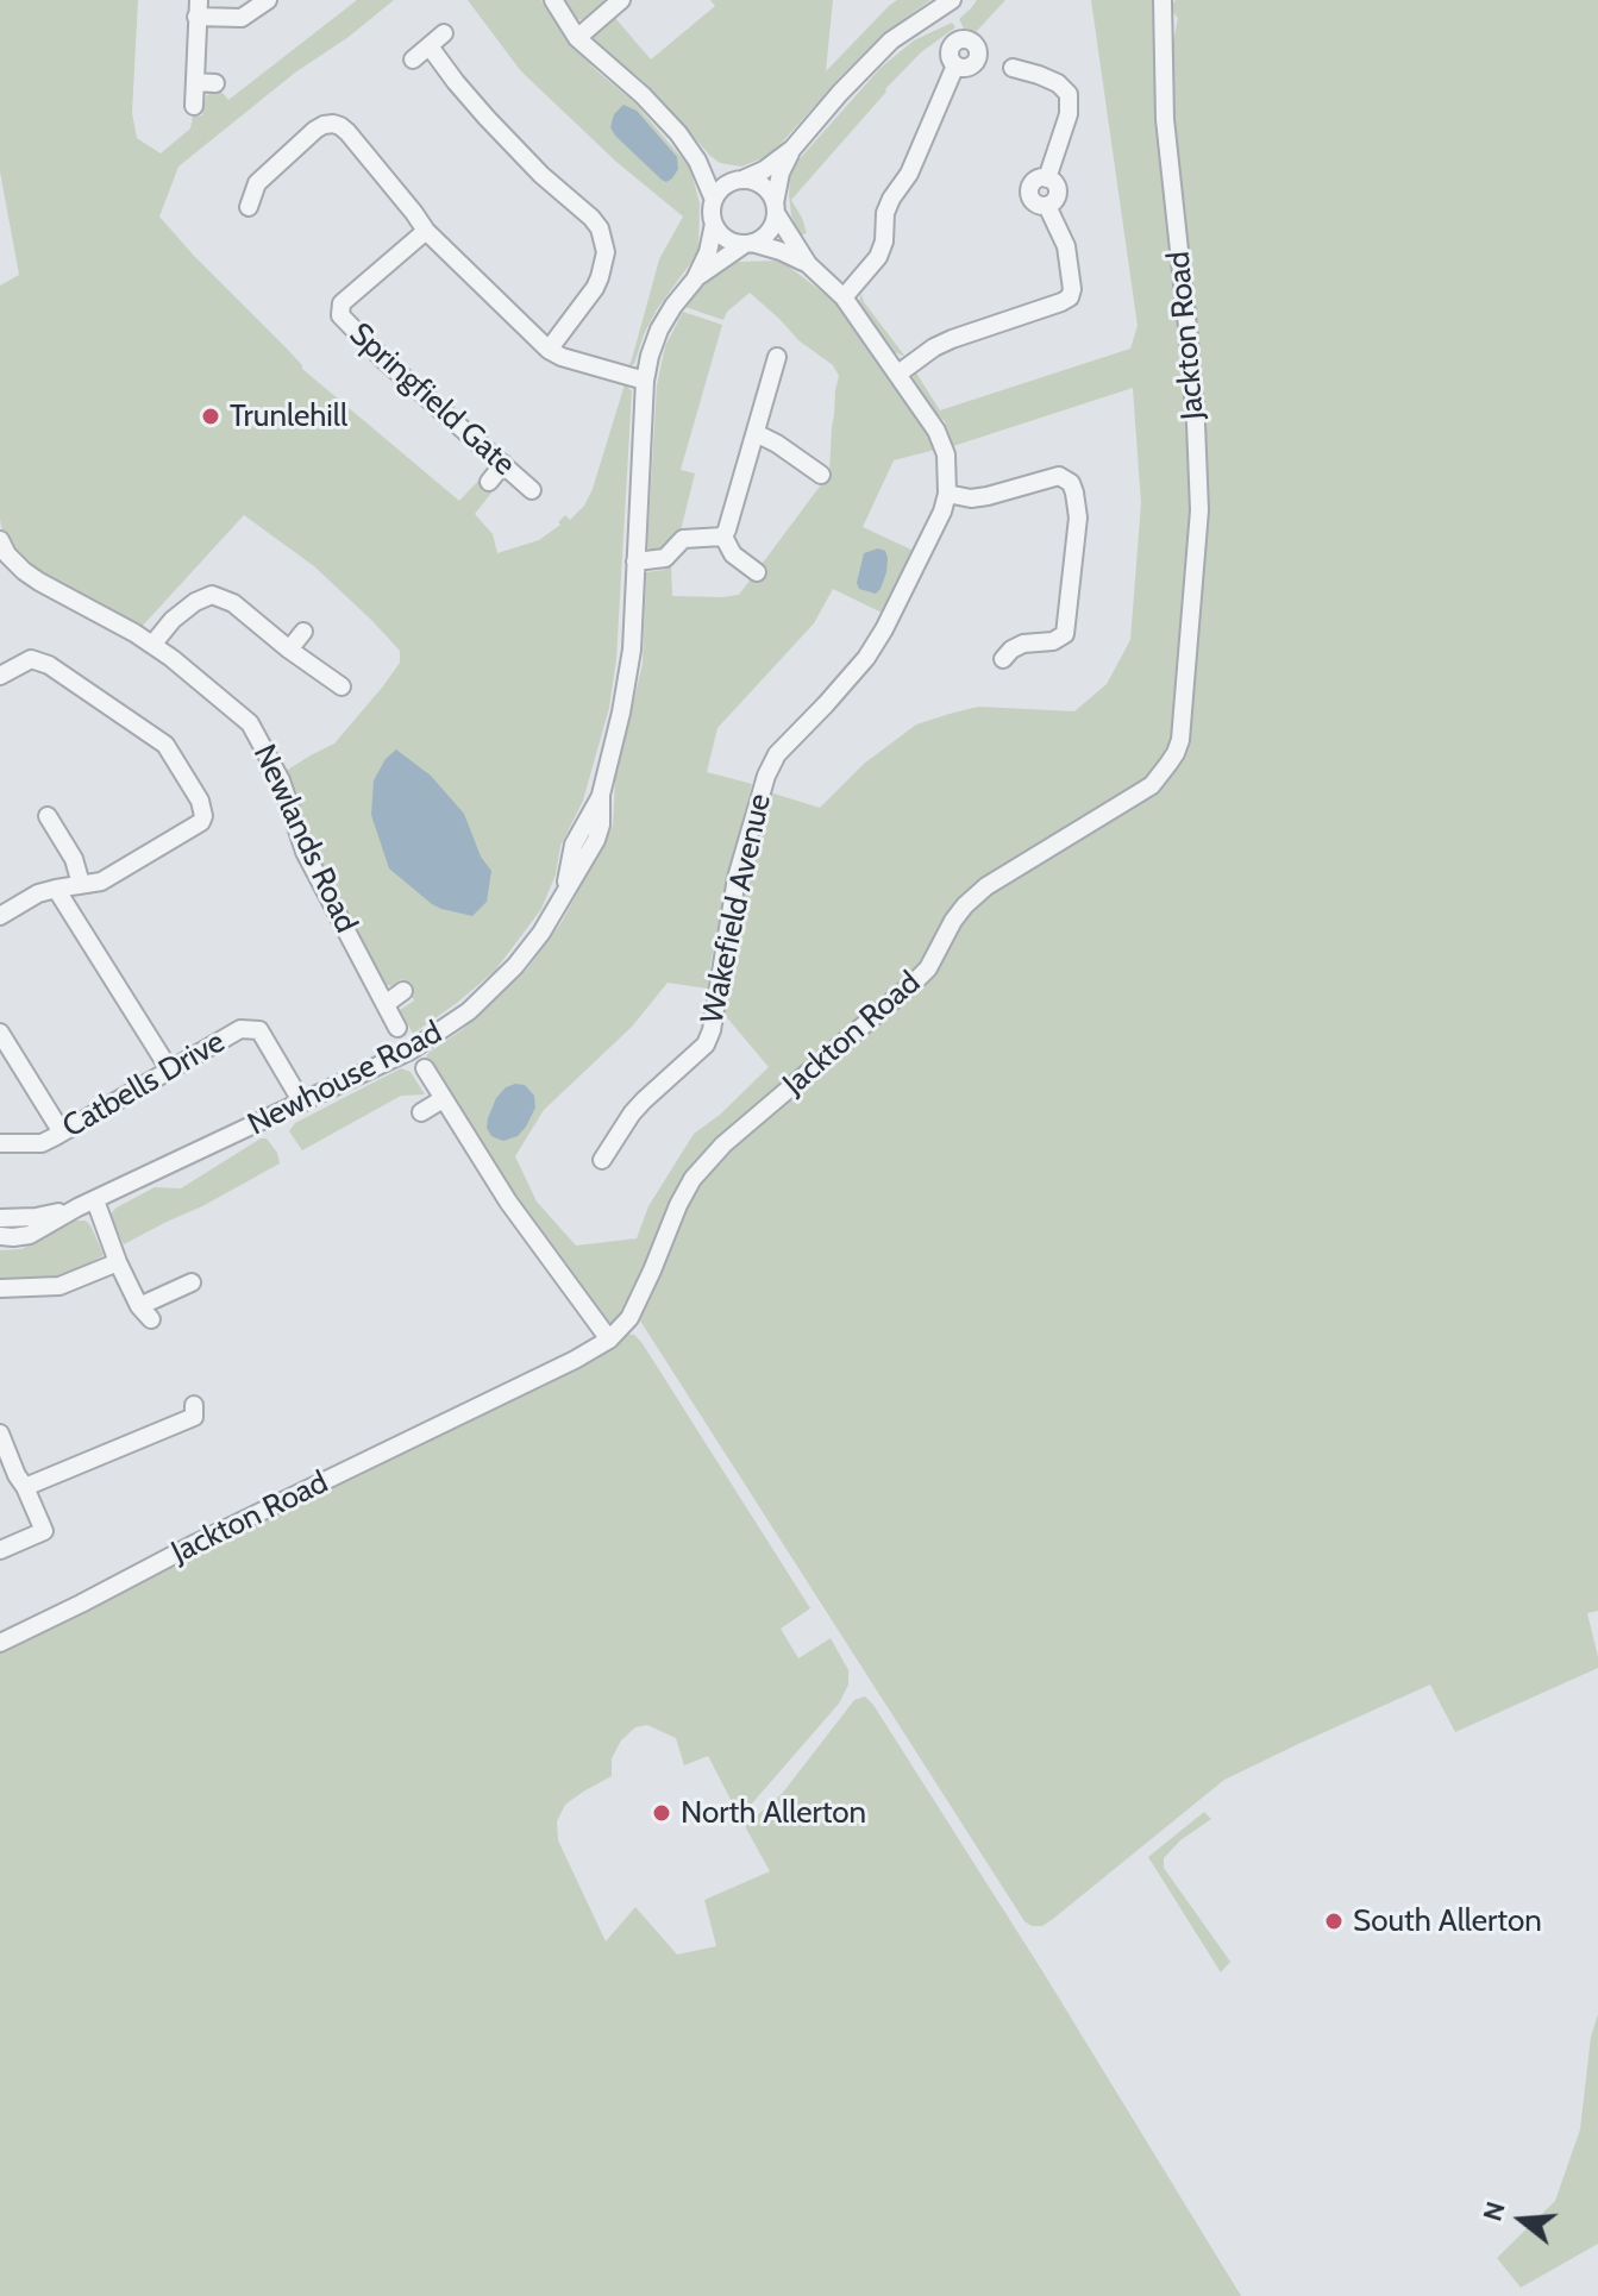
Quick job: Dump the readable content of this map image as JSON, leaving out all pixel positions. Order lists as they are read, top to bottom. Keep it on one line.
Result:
{"streets":{"street":["Jackton Road","Springfield Gate","Newlands Road","Wakefield Avenue","Newhouse Road","Catbells Drive"]},"crossings":[["Wakefield Avenue","Newhouse Road"],["Newhouse Road","Catbells Drive"]],"places":["Trunlehill","North Allerton","South Allerton"],"north":"left"}
